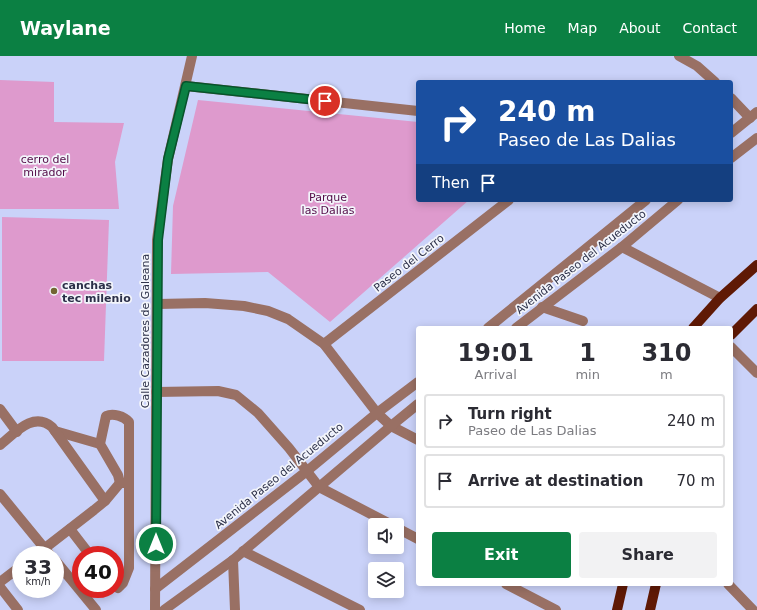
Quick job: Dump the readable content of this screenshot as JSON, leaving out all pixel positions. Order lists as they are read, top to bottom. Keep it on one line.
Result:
{"streets":{"street":["Avenida Paseo del Acueducto","Paseo del Cerro","Calle Cazadores de Galeana"]},"crossings":[["Avenida Paseo del Acueducto","Calle Cazadores de Galeana"]],"parks":["cerro del mirador","Parque las Dalias"],"places":["canchas tec milenio"],"page":{"header":"Waylane","nav":["Home","Map","About","Contact"],"turn":["240 m","Paseo de Las Dalias"],"then":"Then","eta":["19:01","Arrival","1","min","310","m"],"list":[{"name":"Turn right","note":"Paseo de Las Dalias","value":"240 m"},{"name":"Arrive at destination","value":"70 m"}],"buttons":["Exit","Share"],"speed":"33 km/h","limit":"40"}}
